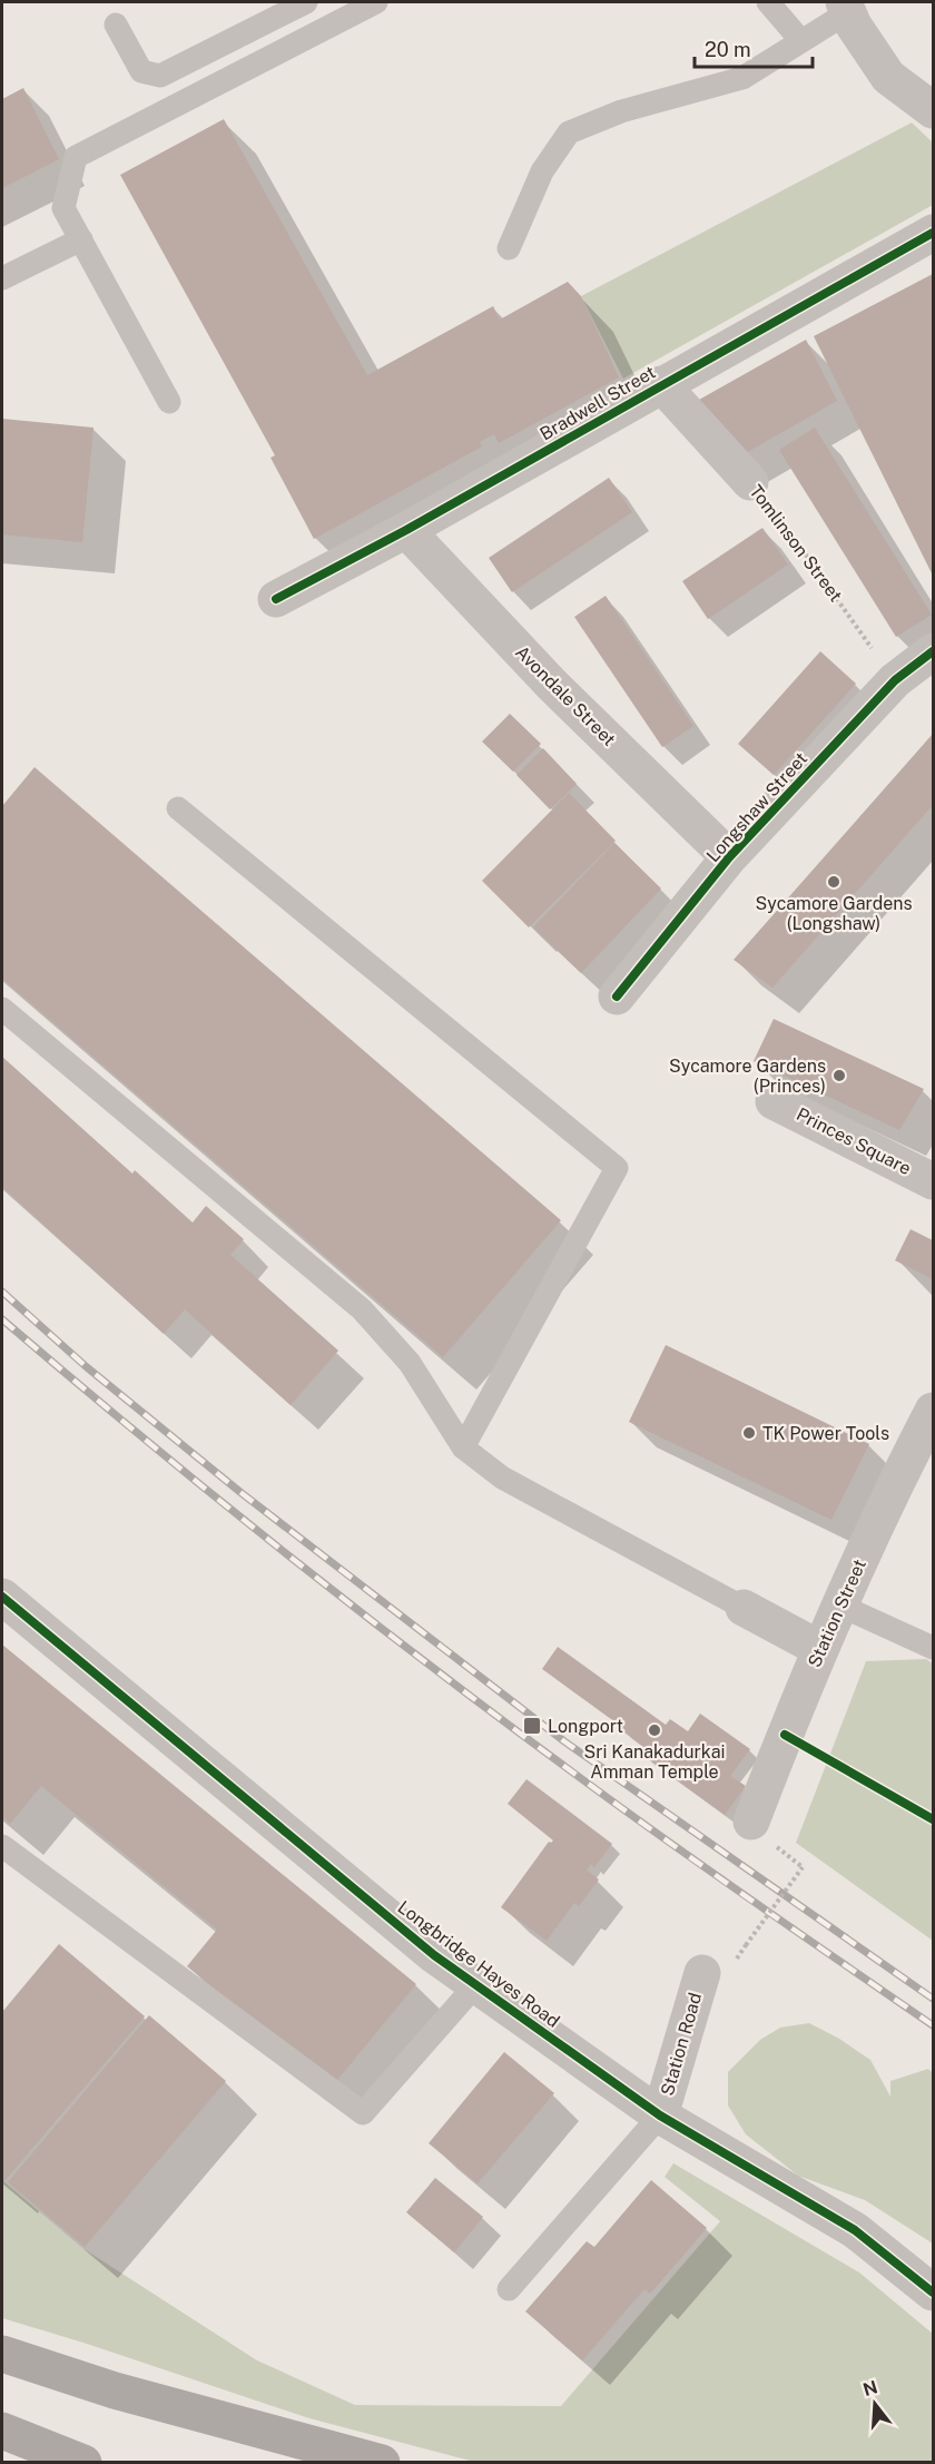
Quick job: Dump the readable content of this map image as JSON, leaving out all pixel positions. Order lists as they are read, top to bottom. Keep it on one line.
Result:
{"streets":{"street":["Bradwell Street","Tomlinson Street","Avondale Street","Longshaw Street","Princes Square","Station Street","Longbridge Hayes Road","Station Road"]},"crossings":[["Bradwell Street","Tomlinson Street"],["Bradwell Street","Avondale Street"],["Tomlinson Street","Longshaw Street"],["Avondale Street","Longshaw Street"],["Longbridge Hayes Road","Station Road"]],"places":{"other":["Sycamore Gardens (Longshaw)","Sycamore Gardens (Princes)","TK Power Tools","Sri Kanakadurkai Amman Temple"],"transit":["Longport"]},"scale_bar":"20 m","north":"top"}
